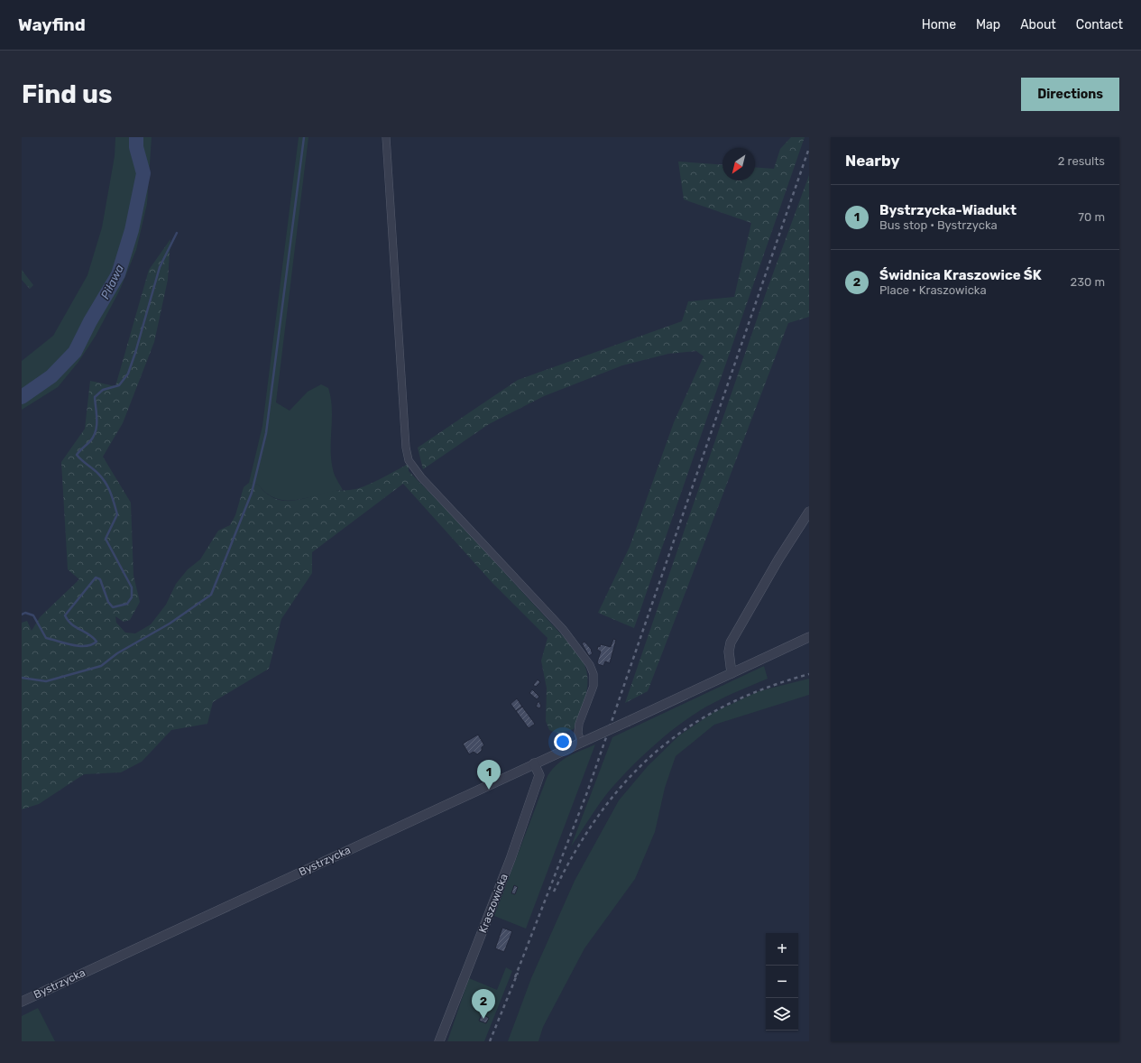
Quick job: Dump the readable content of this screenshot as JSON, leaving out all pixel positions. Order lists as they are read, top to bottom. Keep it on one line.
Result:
{"streets":{"street":["Bystrzycka","Kraszowicka"]},"crossings":[["Bystrzycka","Kraszowicka"]],"water":["Piława"],"north":"bottom left","page":{"header":"Wayfind","nav":["Home","Map","About","Contact"],"buttons":"Directions","title":"Find us","heading":["Nearby","2 results"],"list":[{"mark":"1","name":"Bystrzycka-Wiadukt","note":"Bus stop · Bystrzycka","value":"70 m"},{"mark":"2","name":"Świdnica Kraszowice ŚK","note":"Place · Kraszowicka","value":"230 m"}],"pins":["1","2"],"map_buttons":["+","−"]}}
